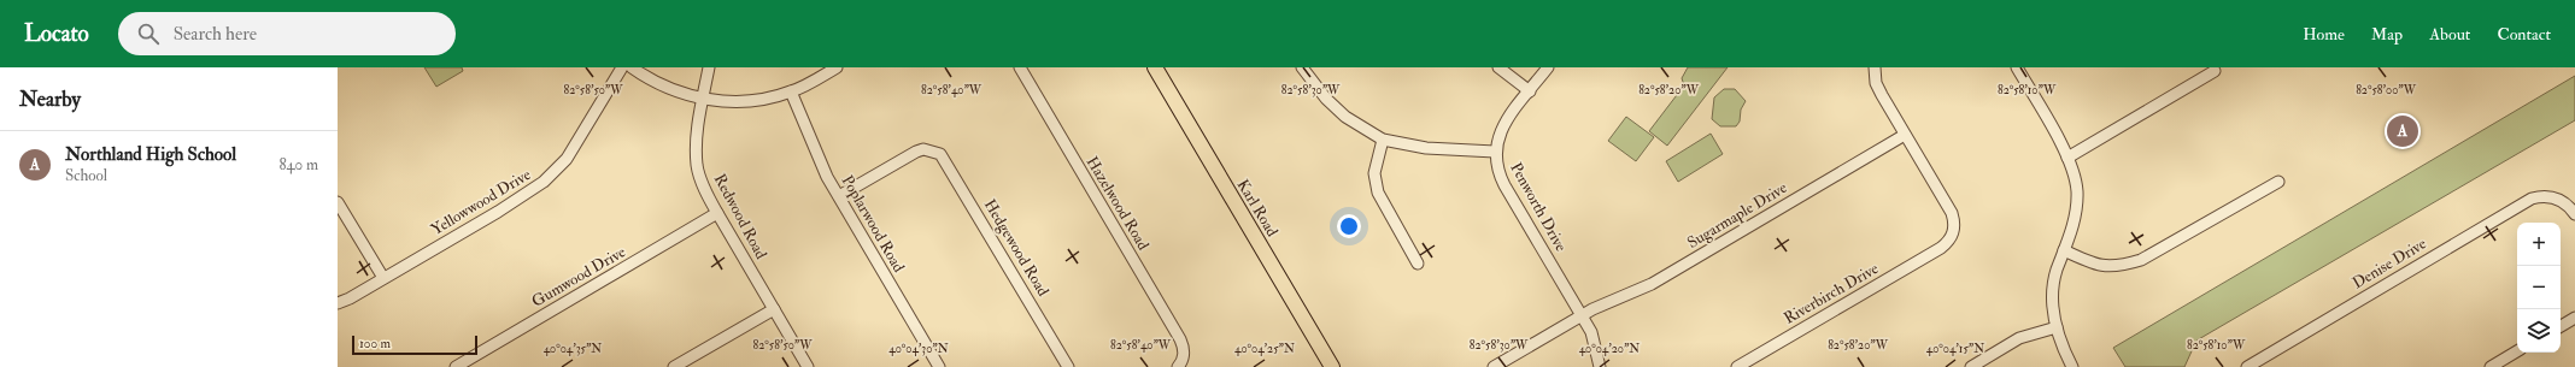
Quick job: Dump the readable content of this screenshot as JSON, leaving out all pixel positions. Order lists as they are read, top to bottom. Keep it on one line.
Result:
{"streets":{"main road":["Karl Road"],"street":["Yellowwood Drive","Hazelwood Road","Penworth Drive","Sugarmaple Drive","Redwood Road","Poplarwood Road","Hedgewood Road","Denise Drive","Gumwood Drive","Riverbirch Drive"]},"crossings":[["Penworth Drive","Sugarmaple Drive"],["Sugarmaple Drive","Riverbirch Drive"],["Redwood Road","Gumwood Drive"],["Poplarwood Road","Hedgewood Road"]],"scale_bar":"100 m","page":{"header":"Locato","search":"Search here","nav":["Home","Map","About","Contact"],"heading":"Nearby","pins":"A","list":[{"mark":"A","name":"Northland High School","note":"School","value":"840 m"}],"map_buttons":["+","−"],"scale":"100 m"},"coordinates":["82°58'50\"W","82°58'40\"W","82°58'30\"W","82°58'00\"W","82°58'20\"W","82°58'10\"W","40°04'35\"N","40°04'30\"N","40°04'25\"N","40°04'20\"N","40°04'15\"N"]}
